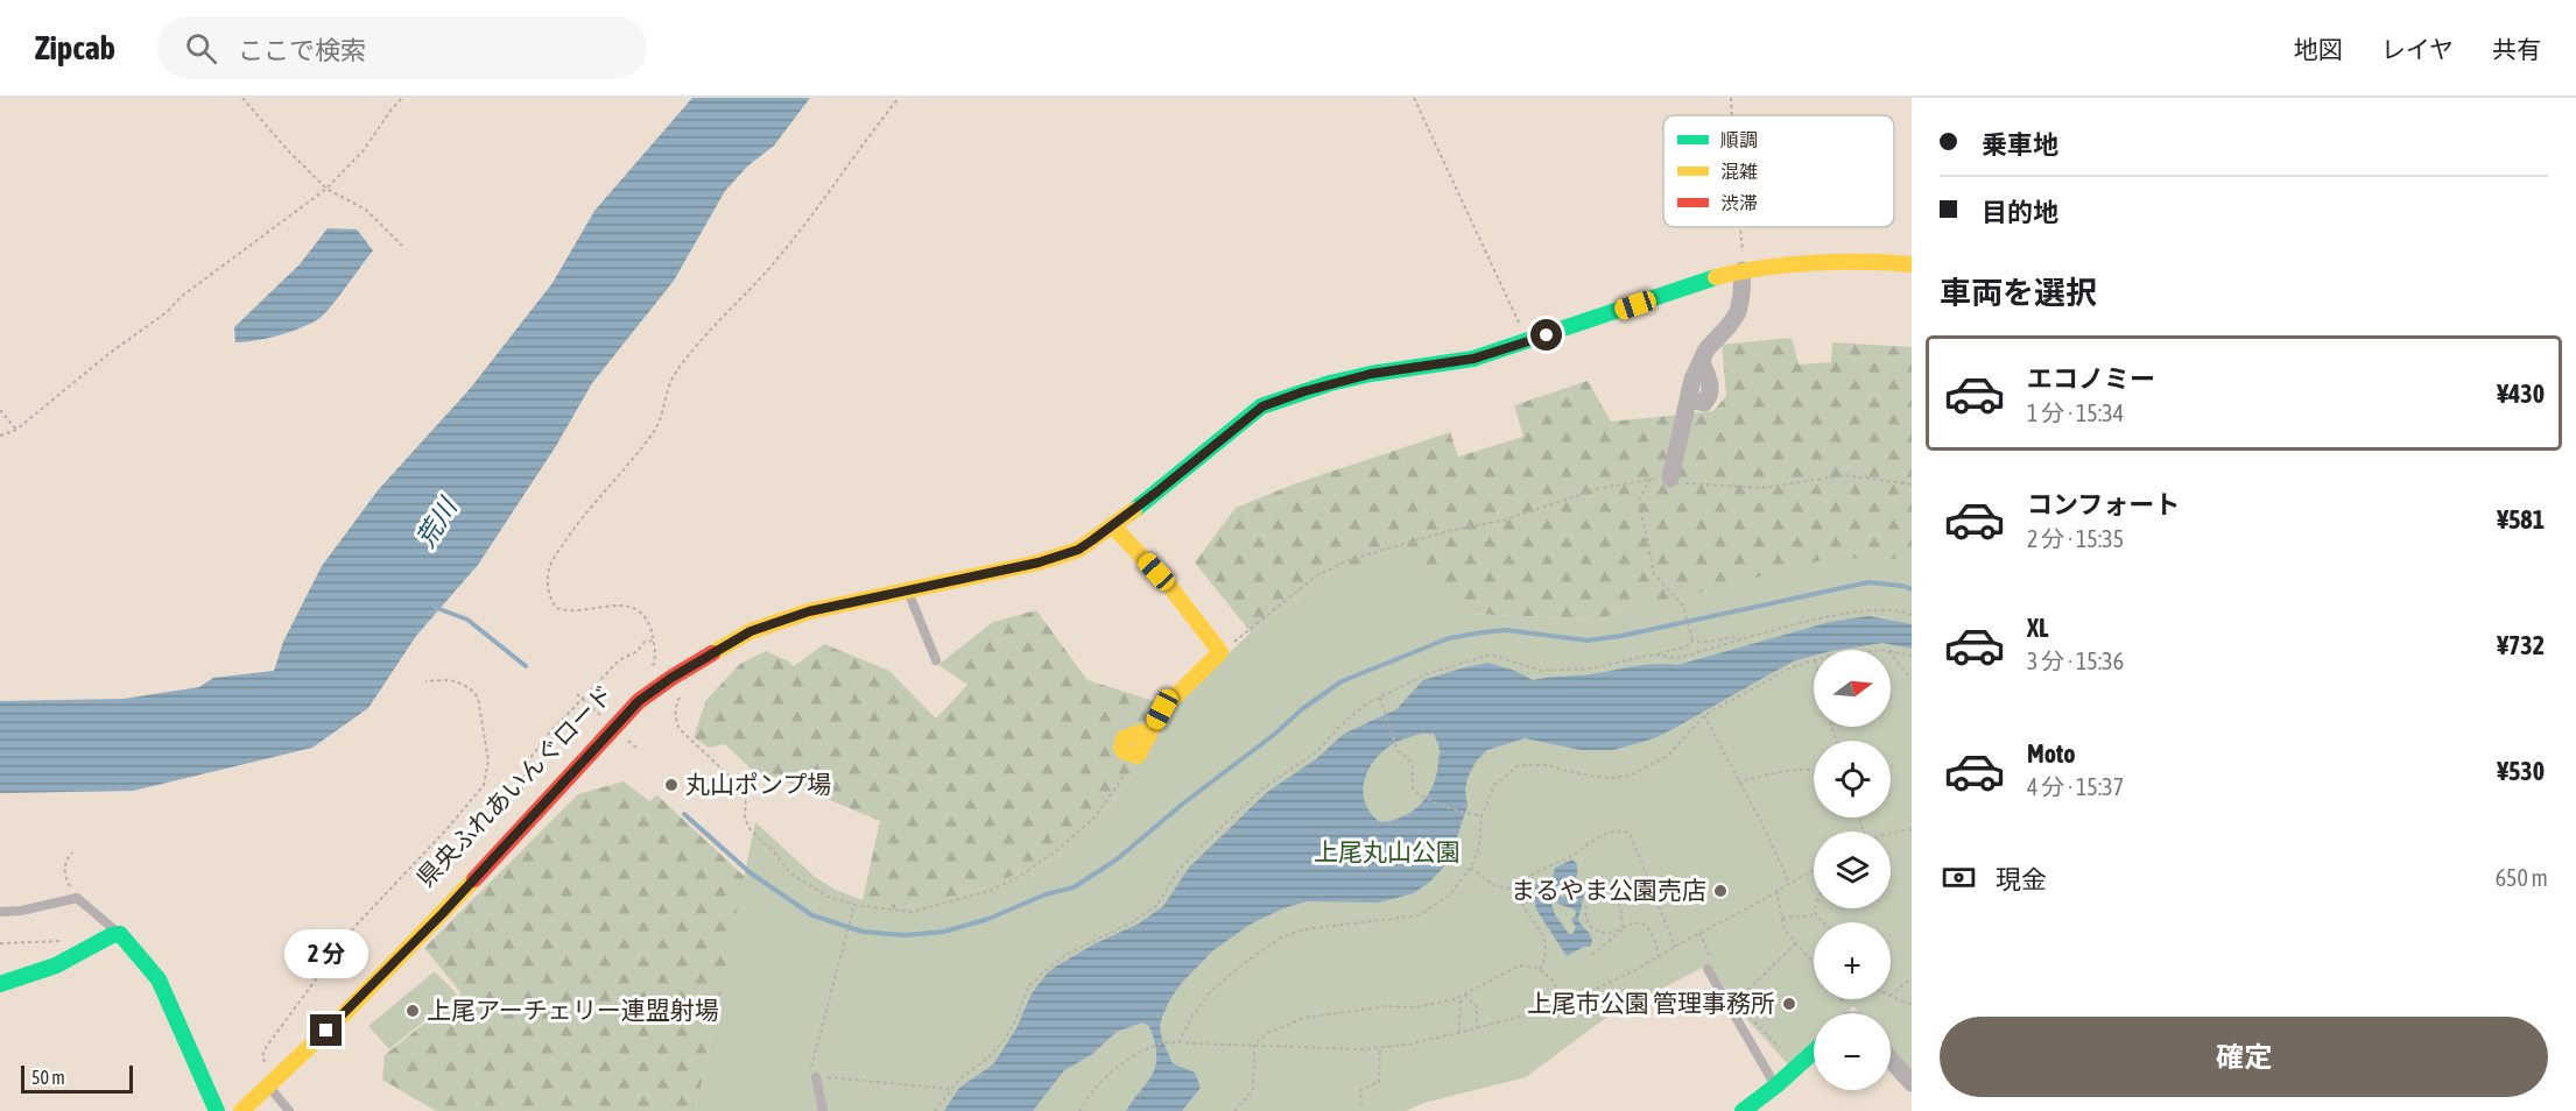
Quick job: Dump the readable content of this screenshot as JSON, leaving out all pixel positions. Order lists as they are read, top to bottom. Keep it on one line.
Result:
{"water":["荒川"],"parks":["上尾丸山公園"],"places":["丸山ポンプ場","まるやま公園売店","上尾市公園 管理事務所","上尾アーチェリー連盟射場"],"legend":["順調","混雑","渋滞"],"scale_bar":"50 m","north":"right","page":{"header":"Zipcab","search":"ここで検索","nav":["地図","レイヤ","共有"],"banner":["乗車地","目的地"],"heading":"車両を選択","list":[{"name":"エコノミー","note":"1 分 · 15:34","value":"¥430"},{"name":"コンフォート","note":"2 分 · 15:35","value":"¥581"},{"name":"XL","note":"3 分 · 15:36","value":"¥732"},{"name":"Moto","note":"4 分 · 15:37","value":"¥530"}],"map_buttons":["+","−"],"pay":["現金","650 m"],"bubble":"2 分","buttons":"確定","scale":"50 m"}}
